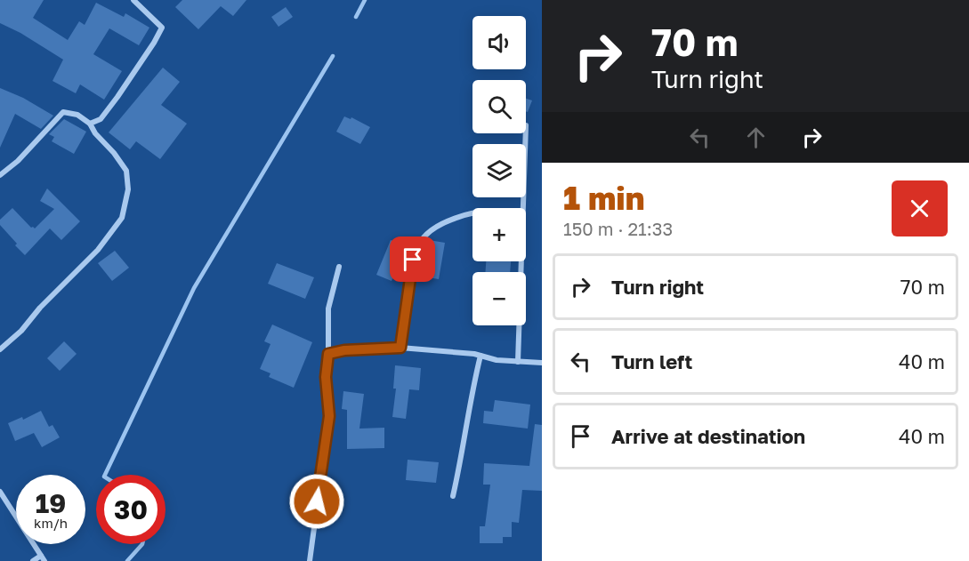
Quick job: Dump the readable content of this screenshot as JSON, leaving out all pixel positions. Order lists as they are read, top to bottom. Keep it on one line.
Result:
{"page":{"turn":["70 m","Turn right"],"map_buttons":["+","−"],"heading":["1 min","150 m · 21:33"],"list":[{"name":"Turn right","value":"70 m"},{"name":"Turn left","value":"40 m"},{"name":"Arrive at destination","value":"40 m"}],"speed":"19 km/h","limit":"30"}}
